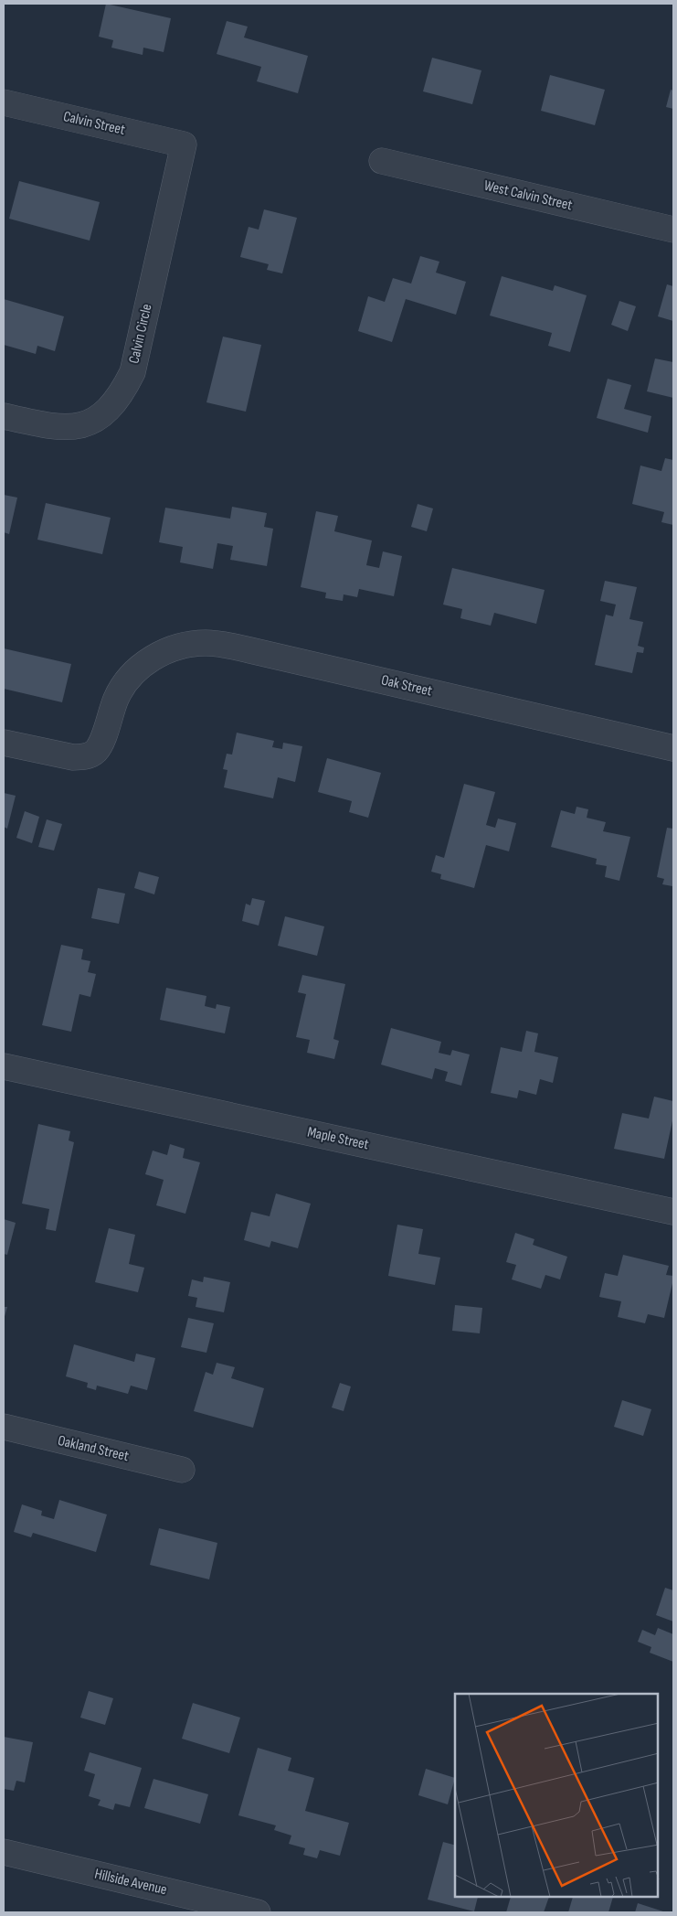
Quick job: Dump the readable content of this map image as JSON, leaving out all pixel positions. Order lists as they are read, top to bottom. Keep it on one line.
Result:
{"streets":{"street":["Calvin Street","West Calvin Street","Calvin Circle","Oak Street","Maple Street","Oakland Street","Hillside Avenue"]},"crossings":[["Calvin Street","Calvin Circle"]]}
